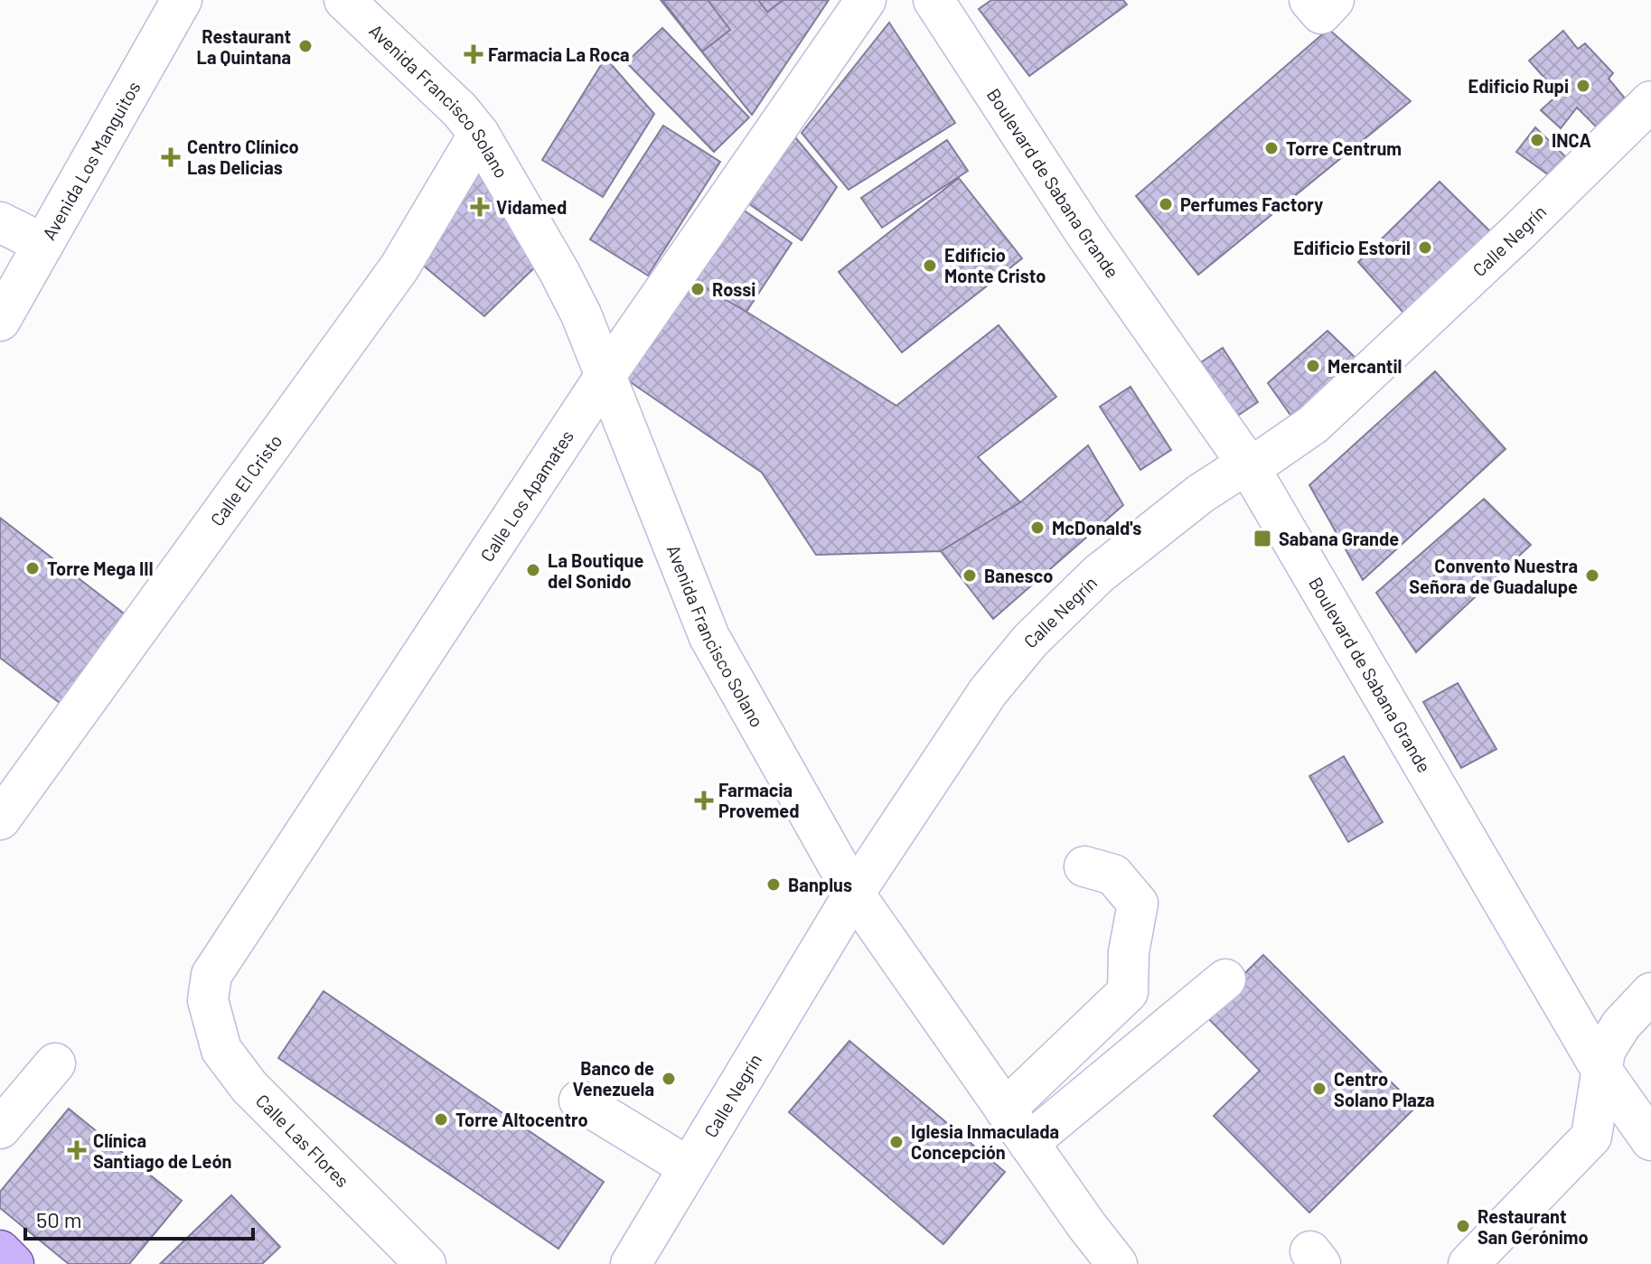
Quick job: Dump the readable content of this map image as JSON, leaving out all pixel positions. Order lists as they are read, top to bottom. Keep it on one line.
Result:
{"streets":{"street":["Avenida Francisco Solano","Avenida Los Manguitos","Boulevard de Sabana Grande","Calle Negrín","Calle El Cristo","Calle Los Apamates","Calle Las Flores"]},"crossings":[["Avenida Francisco Solano","Calle Negrín"],["Avenida Francisco Solano","Calle El Cristo"],["Avenida Francisco Solano","Calle Los Apamates"],["Boulevard de Sabana Grande","Calle Negrín"],["Calle Los Apamates","Calle Las Flores"]],"places":{"other":["Restaurant La Quintana","Edificio Rupi","INCA","Torre Centrum","Perfumes Factory","Edificio Estoril","Edificio Monte Cristo","Rossi","Mercantil","McDonald's","Torre Mega III","La Boutique del Sonido","Banesco","Convento Nuestra Señora de Guadalupe","Banplus","Banco de Venezuela","Centro Solano Plaza","Torre Altocentro","Iglesia Inmaculada Concepción","Restaurant San Gerónimo"],"health":["Farmacia La Roca","Centro Clínico Las Delicias","Vidamed","Farmacia Provemed","Clínica Santiago de León"],"transit":["Sabana Grande"]},"scale_bar":"50 m"}
